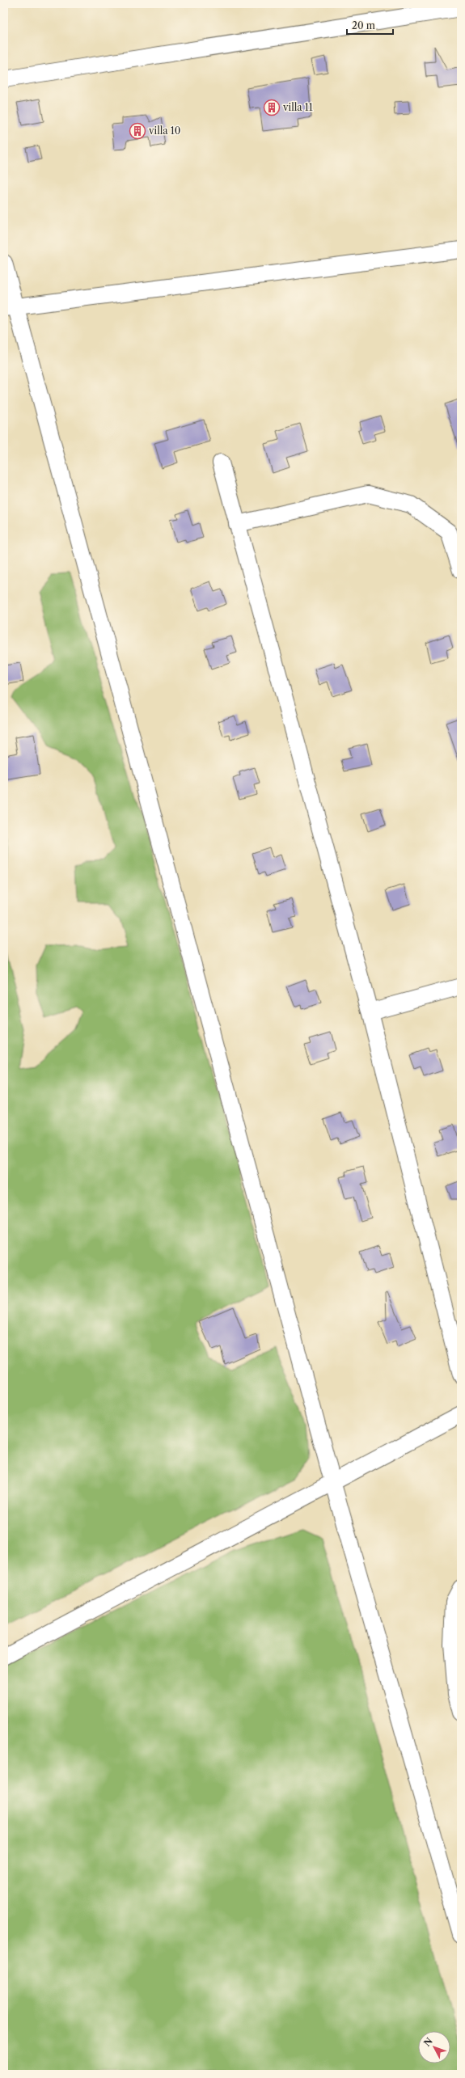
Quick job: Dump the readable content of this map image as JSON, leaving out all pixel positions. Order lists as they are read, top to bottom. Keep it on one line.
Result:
{"places":{"building":["villa 11","villa 10"]},"scale_bar":"20 m","north":"top left"}
